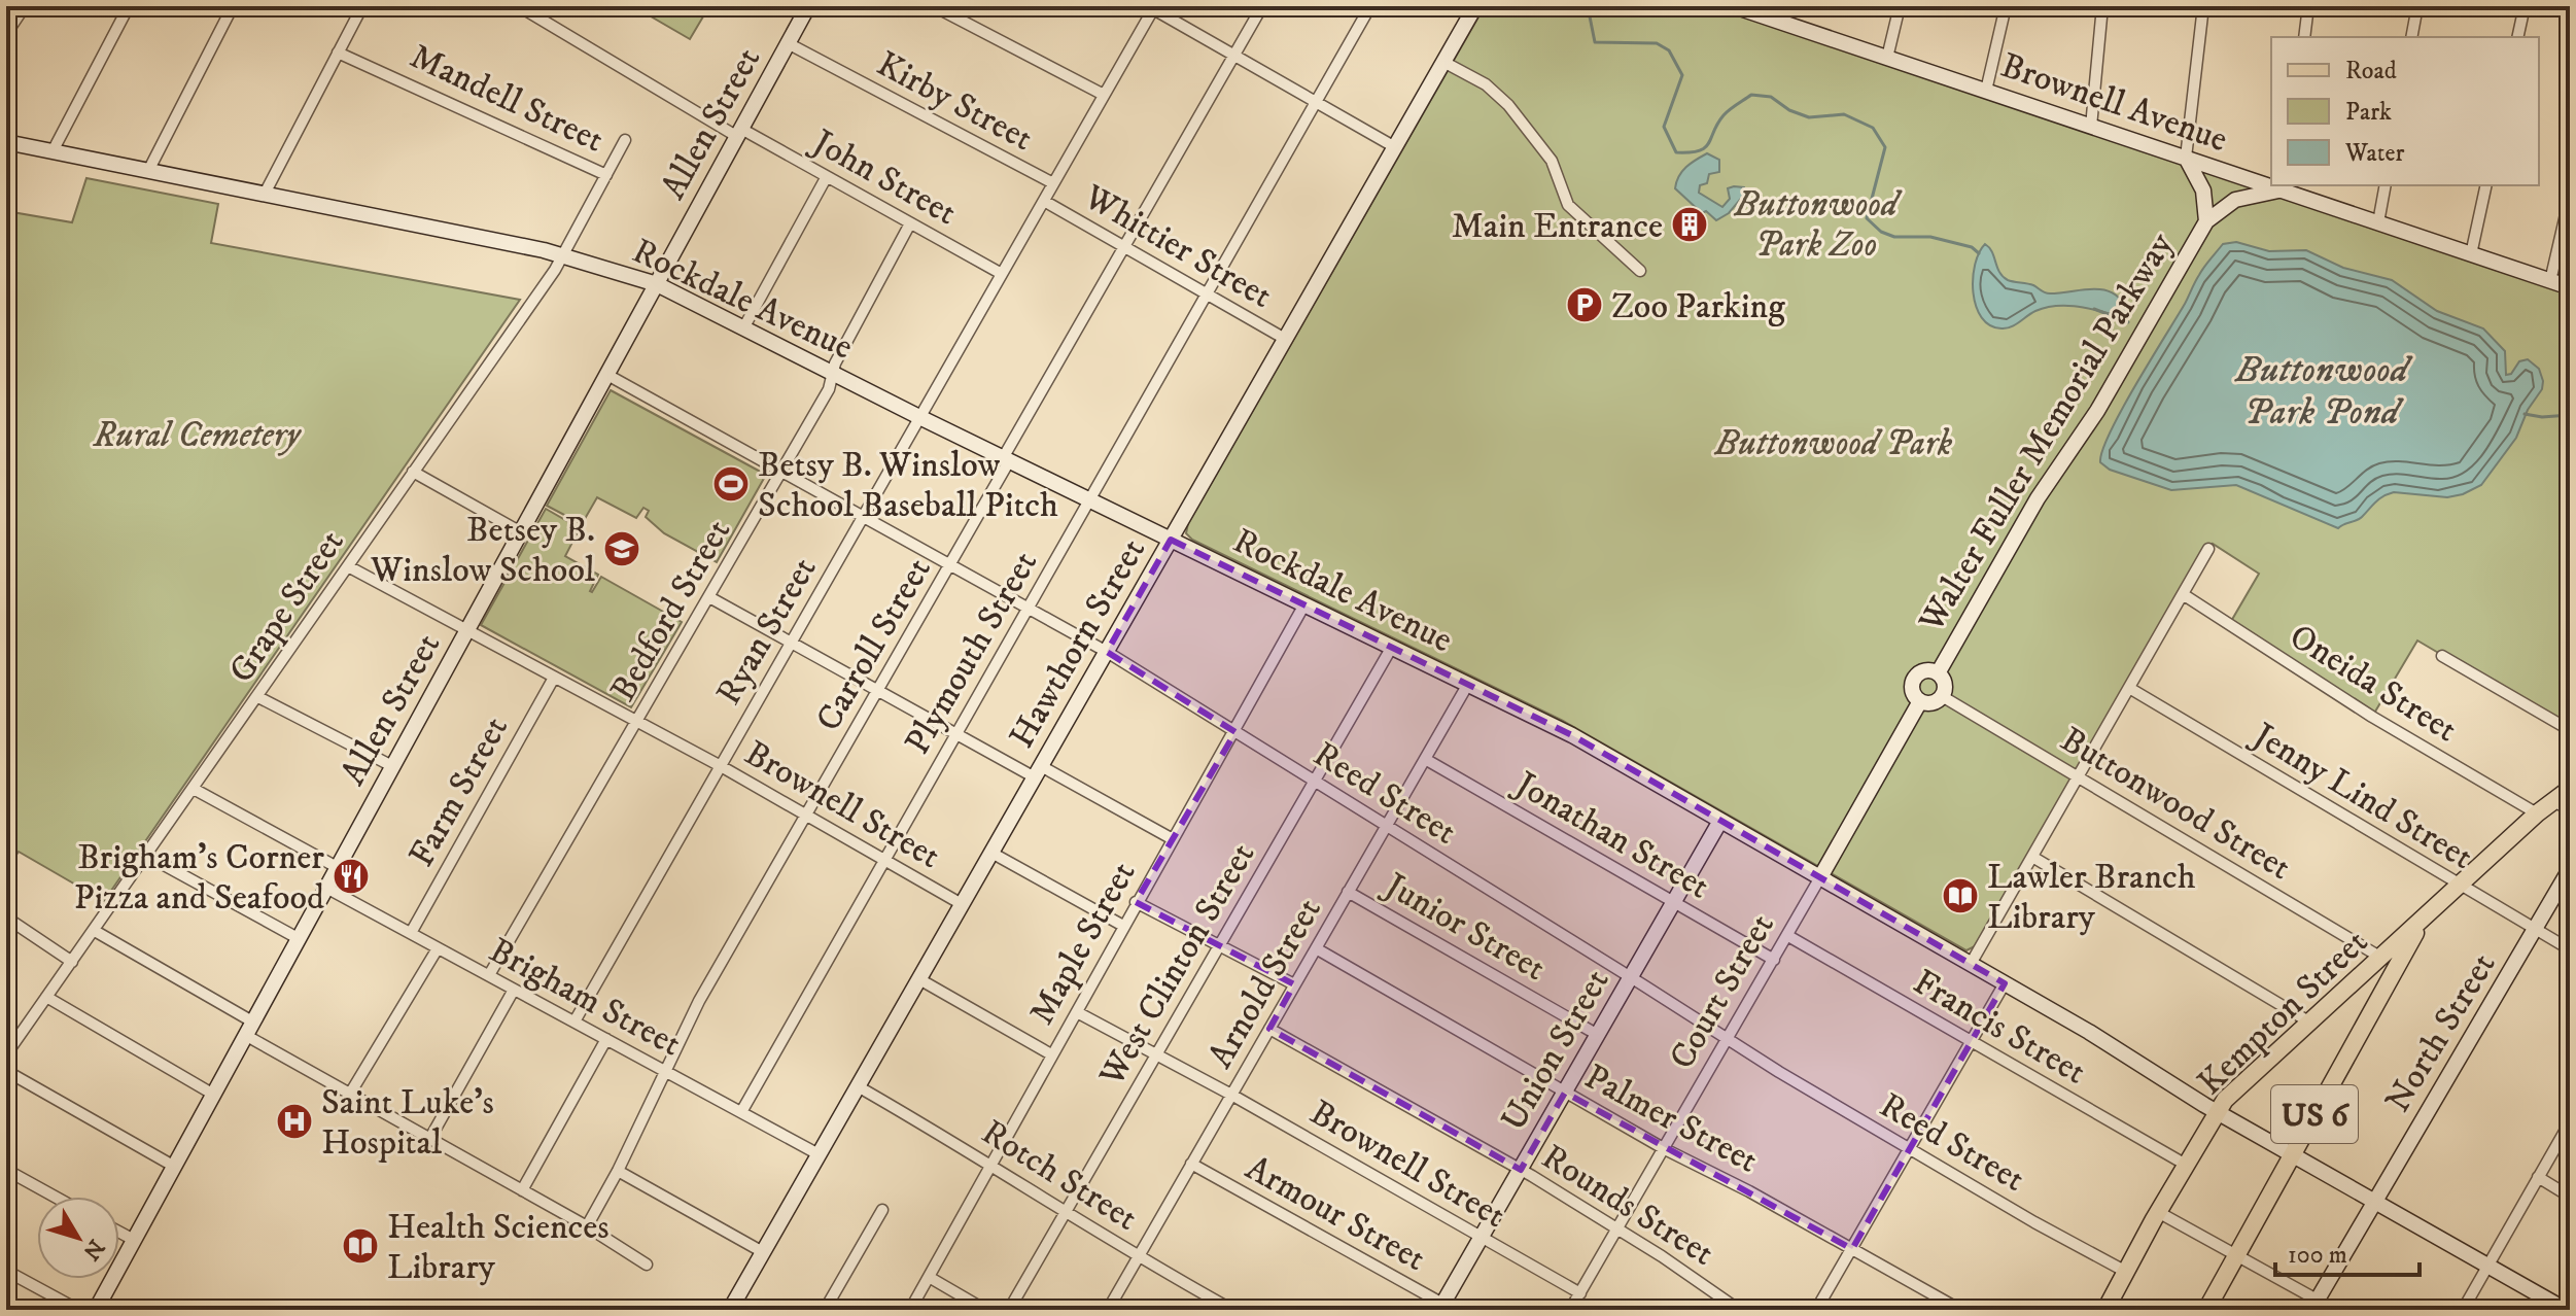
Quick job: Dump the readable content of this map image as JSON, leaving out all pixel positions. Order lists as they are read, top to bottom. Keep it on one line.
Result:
{"streets":{"main road":["Brownell Avenue","Allen Street","Rockdale Avenue","Walter Fuller Memorial Parkway","Hawthorn Street","Court Street","Kempton Street","North Street","Union Street","US 6"],"street":["Mandell Street","Kirby Street","John Street","Whittier Street","Grape Street","Bedford Street","Ryan Street","Carroll Street","Plymouth Street","Oneida Street","Farm Street","Reed Street","Jenny Lind Street","Buttonwood Street","Brownell Street","Jonathan Street","Junior Street","Maple Street","West Clinton Street","Arnold Street","Brigham Street","Francis Street","Palmer Street","Rotch Street","Rounds Street","Armour Street"]},"crossings":[["Mandell Street","Grape Street"],["Kirby Street","Allen Street"],["Kirby Street","Ryan Street"],["Brownell Avenue","Walter Fuller Memorial Parkway"],["Allen Street","John Street"],["Allen Street","Rockdale Avenue"],["Allen Street","Reed Street"],["Allen Street","Brownell Street"],["Allen Street","Brigham Street"],["John Street","Bedford Street"],["John Street","Ryan Street"],["Whittier Street","Ryan Street"],["Whittier Street","Hawthorn Street"],["Whittier Street","Carroll Street"],["Whittier Street","Plymouth Street"],["Rockdale Avenue","Grape Street"],["Rockdale Avenue","Bedford Street"],["Rockdale Avenue","Ryan Street"],["Rockdale Avenue","Hawthorn Street"],["Rockdale Avenue","Carroll Street"],["Rockdale Avenue","Plymouth Street"],["Rockdale Avenue","Maple Street"],["Rockdale Avenue","West Clinton Street"],["Rockdale Avenue","Arnold Street"],["Rockdale Avenue","Court Street"],["Rockdale Avenue","Kempton Street"],["Rockdale Avenue","North Street"],["Rockdale Avenue","Union Street"],["Rockdale Avenue","US 6"],["Walter Fuller Memorial Parkway","Buttonwood Street"],["Walter Fuller Memorial Parkway","Court Street"],["Grape Street","Brownell Street"],["Bedford Street","Reed Street"],["Bedford Street","Brownell Street"],["Bedford Street","Brigham Street"],["Ryan Street","Reed Street"],["Ryan Street","Brownell Street"],["Ryan Street","Brigham Street"],["Hawthorn Street","Reed Street"],["Hawthorn Street","Brownell Street"],["Hawthorn Street","Brigham Street"],["Hawthorn Street","Rotch Street"],["Carroll Street","Reed Street"],["Carroll Street","Brownell Street"],["Carroll Street","Brigham Street"],["Plymouth Street","Reed Street"],["Plymouth Street","Brownell Street"],["Plymouth Street","Brigham Street"],["Oneida Street","Kempton Street"],["Farm Street","Brownell Street"],["Farm Street","Brigham Street"],["Reed Street","Maple Street"],["Reed Street","West Clinton Street"],["Reed Street","Arnold Street"],["Reed Street","Court Street"],["Reed Street","Kempton Street"],["Reed Street","Union Street"],["Jenny Lind Street","Kempton Street"],["Jenny Lind Street","North Street"],["Buttonwood Street","Court Street"],["Buttonwood Street","Kempton Street"],["Brownell Street","Maple Street"],["Brownell Street","West Clinton Street"],["Brownell Street","Arnold Street"],["Brownell Street","Court Street"],["Brownell Street","Union Street"],["Jonathan Street","Arnold Street"],["Jonathan Street","Court Street"],["Jonathan Street","Union Street"],["Junior Street","Arnold Street"],["Junior Street","Union Street"],["Maple Street","Rotch Street"],["West Clinton Street","Rotch Street"],["Arnold Street","Palmer Street"],["Arnold Street","Rotch Street"],["Arnold Street","Rounds Street"],["Arnold Street","Armour Street"],["Court Street","Francis Street"],["Court Street","Palmer Street"],["Court Street","Rounds Street"],["Kempton Street","Francis Street"],["Kempton Street","US 6"],["Union Street","Palmer Street"],["Union Street","Rounds Street"],["Union Street","Armour Street"]],"water":["Buttonwood Park Pond"],"parks":["Buttonwood Park Zoo","Rural Cemetery","Buttonwood Park"],"places":{"building":["Main Entrance"],"parking":["Zoo Parking"],"sports":["Betsy B. Winslow School Baseball Pitch"],"school or university":["Betsey B. Winslow School"],"restaurant":["Brigham's Corner Pizza and Seafood"],"library":["Lawler Branch Library","Health Sciences Library"],"hospital":["Saint Luke's Hospital"]},"legend":["Road","Park","Water"],"scale_bar":"100 m","north":"bottom right"}
